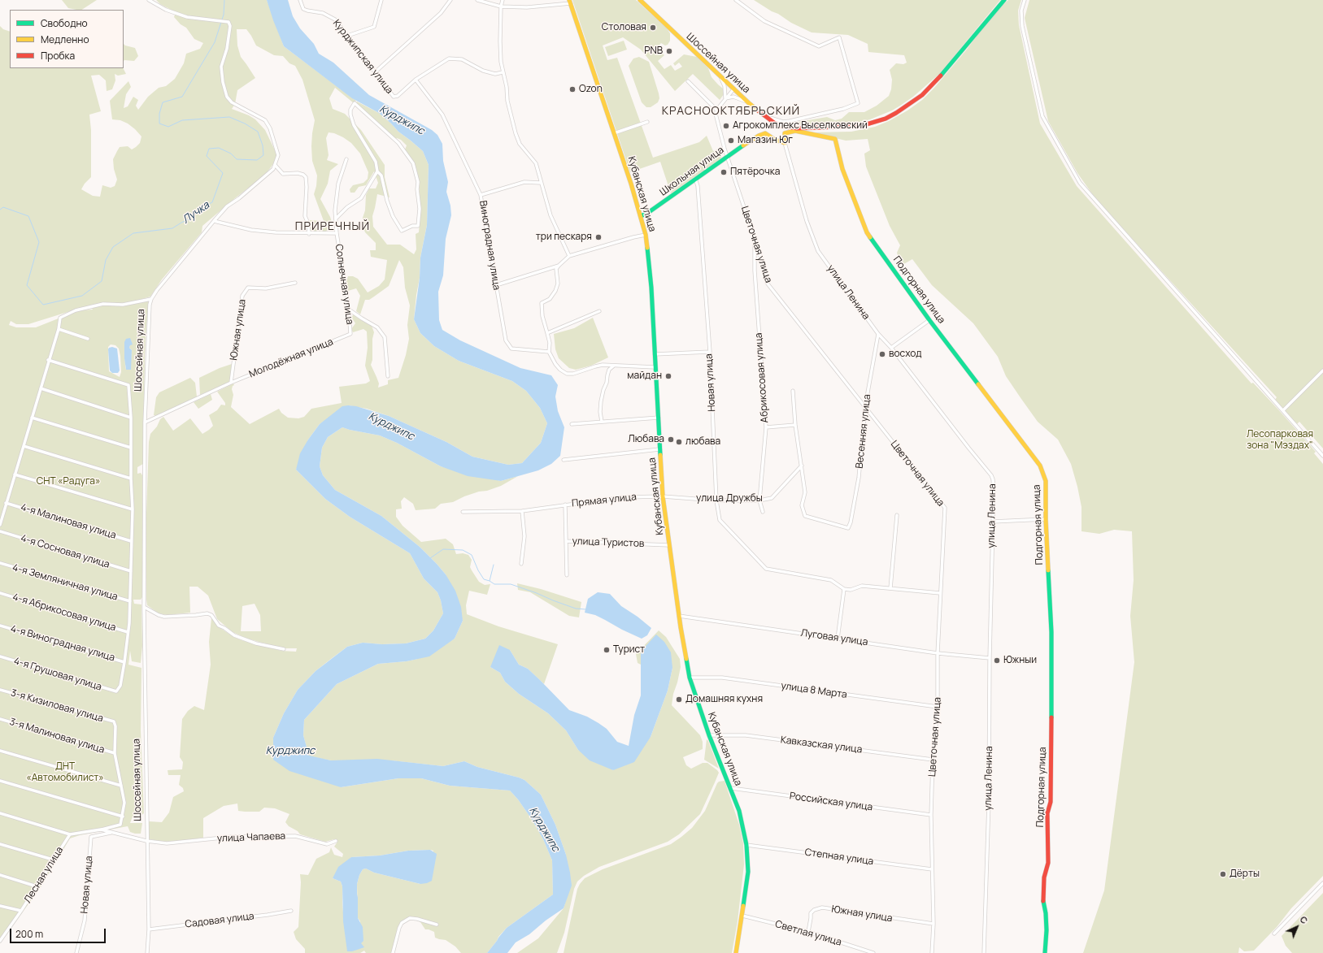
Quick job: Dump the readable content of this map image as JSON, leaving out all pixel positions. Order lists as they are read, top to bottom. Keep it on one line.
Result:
{"streets":{"main road":["Шоссейная улица","Школьная улица","Кубанская улица","Подгорная улица"],"street":["Курджипская улица","Цветочная улица","Виноградная улица","Солнечная улица","улица Ленина","Южная улица","Молодёжная улица","Абрикосовая улица","Новая улица","Весенняя улица","улица Дружбы","Прямая улица","4-я Малиновая улица","улица Туристов","4-я Сосновая улица","4-я Земляничная улица","4-я Абрикосовая улица","Луговая улица","4-я Виноградная улица","4-я Грушовая улица","улица 8 Марта","3-я Кизиловая улица","3-я Малиновая улица","Кавказская улица","Российская улица","улица Чапаева","Степная улица","Лесная улица","Садовая улица","Светлая улица"]},"crossings":[["Курджипская улица","Виноградная улица"],["Шоссейная улица","Молодёжная улица"],["Шоссейная улица","улица Чапаева"],["Шоссейная улица","Садовая улица"],["Школьная улица","Кубанская улица"],["Школьная улица","Цветочная улица"],["Школьная улица","Подгорная улица"],["Школьная улица","улица Ленина"],["Школьная улица","Новая улица"],["Кубанская улица","улица Дружбы"],["Кубанская улица","Прямая улица"],["Кубанская улица","улица Туристов"],["Кубанская улица","Луговая улица"],["Кубанская улица","улица 8 Марта"],["Кубанская улица","Кавказская улица"],["Кубанская улица","Российская улица"],["Кубанская улица","Степная улица"],["Кубанская улица","Светлая улица"],["Цветочная улица","Южная улица"],["Цветочная улица","Абрикосовая улица"],["Цветочная улица","Весенняя улица"],["Цветочная улица","Луговая улица"],["Цветочная улица","улица 8 Марта"],["Цветочная улица","Кавказская улица"],["Цветочная улица","Российская улица"],["Цветочная улица","Степная улица"],["Солнечная улица","Молодёжная улица"],["Подгорная улица","улица Ленина"],["улица Ленина","Весенняя улица"],["улица Ленина","Луговая улица"],["Южная улица","Молодёжная улица"],["Южная улица","Светлая улица"],["Абрикосовая улица","улица Дружбы"],["Новая улица","улица Дружбы"],["Весенняя улица","улица Дружбы"],["улица Дружбы","Прямая улица"],["Прямая улица","улица Туристов"],["4-я Виноградная улица","4-я Грушовая улица"],["3-я Кизиловая улица","3-я Малиновая улица"]],"districts":["КРАСНООКТЯБРЬСКИЙ","ПРИРЕЧНЫЙ"],"water":["Курджипс","Лучка"],"parks":["Лесопарковая зона \"Мэздах\"","СНТ «Радуга»","ДНТ «Автомобилист»"],"places":["Столовая","PNB","Ozon","Агрокомплекс Выселковский","Магазин Юг","Пятёрочка","три пескаря","восход","майдан","Любава","любава","Турист","Южныи","Домашняя кухня","Дёрты"],"legend":["Свободно","Медленно","Пробка"],"scale_bar":"200 m","north":"top right"}
